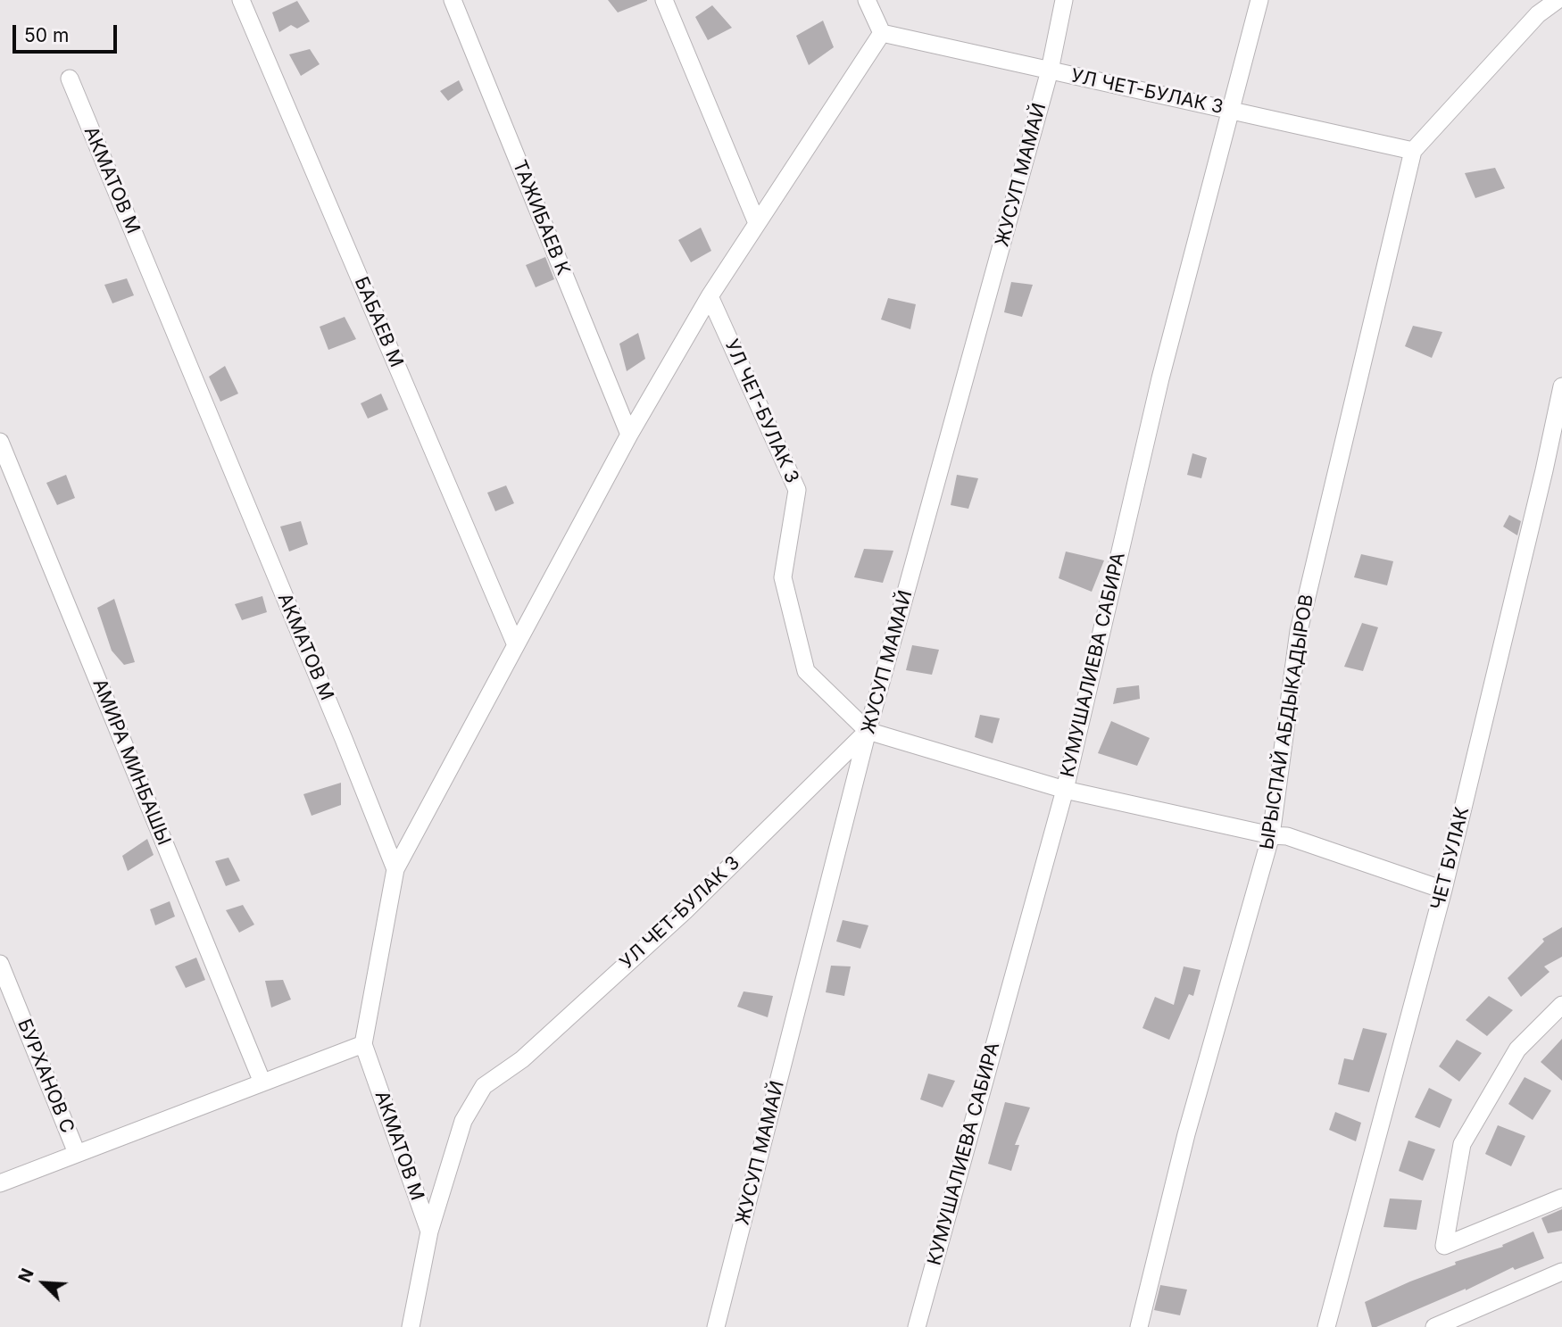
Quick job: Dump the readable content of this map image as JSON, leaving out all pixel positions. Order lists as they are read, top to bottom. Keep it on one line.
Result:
{"streets":{"street":["УЛ ЧЕТ-БУЛАК 3","ЖУСУП МАМАЙ","АКМАТОВ М","ТАЖИБАЕВ К","БАБАЕВ М","КУМУШАЛИЕВА САБИРА","ЫРЫСПАЙ АБДЫКАДЫРОВ","АМИРА МИНБАШЫ","ЧЕТ БУЛАК","БУРХАНОВ С"]},"crossings":[["УЛ ЧЕТ-БУЛАК 3","ЖУСУП МАМАЙ"],["УЛ ЧЕТ-БУЛАК 3","АКМАТОВ М"],["УЛ ЧЕТ-БУЛАК 3","КУМУШАЛИЕВА САБИРА"],["УЛ ЧЕТ-БУЛАК 3","ЫРЫСПАЙ АБДЫКАДЫРОВ"]],"scale_bar":"50 m","north":"top left"}
